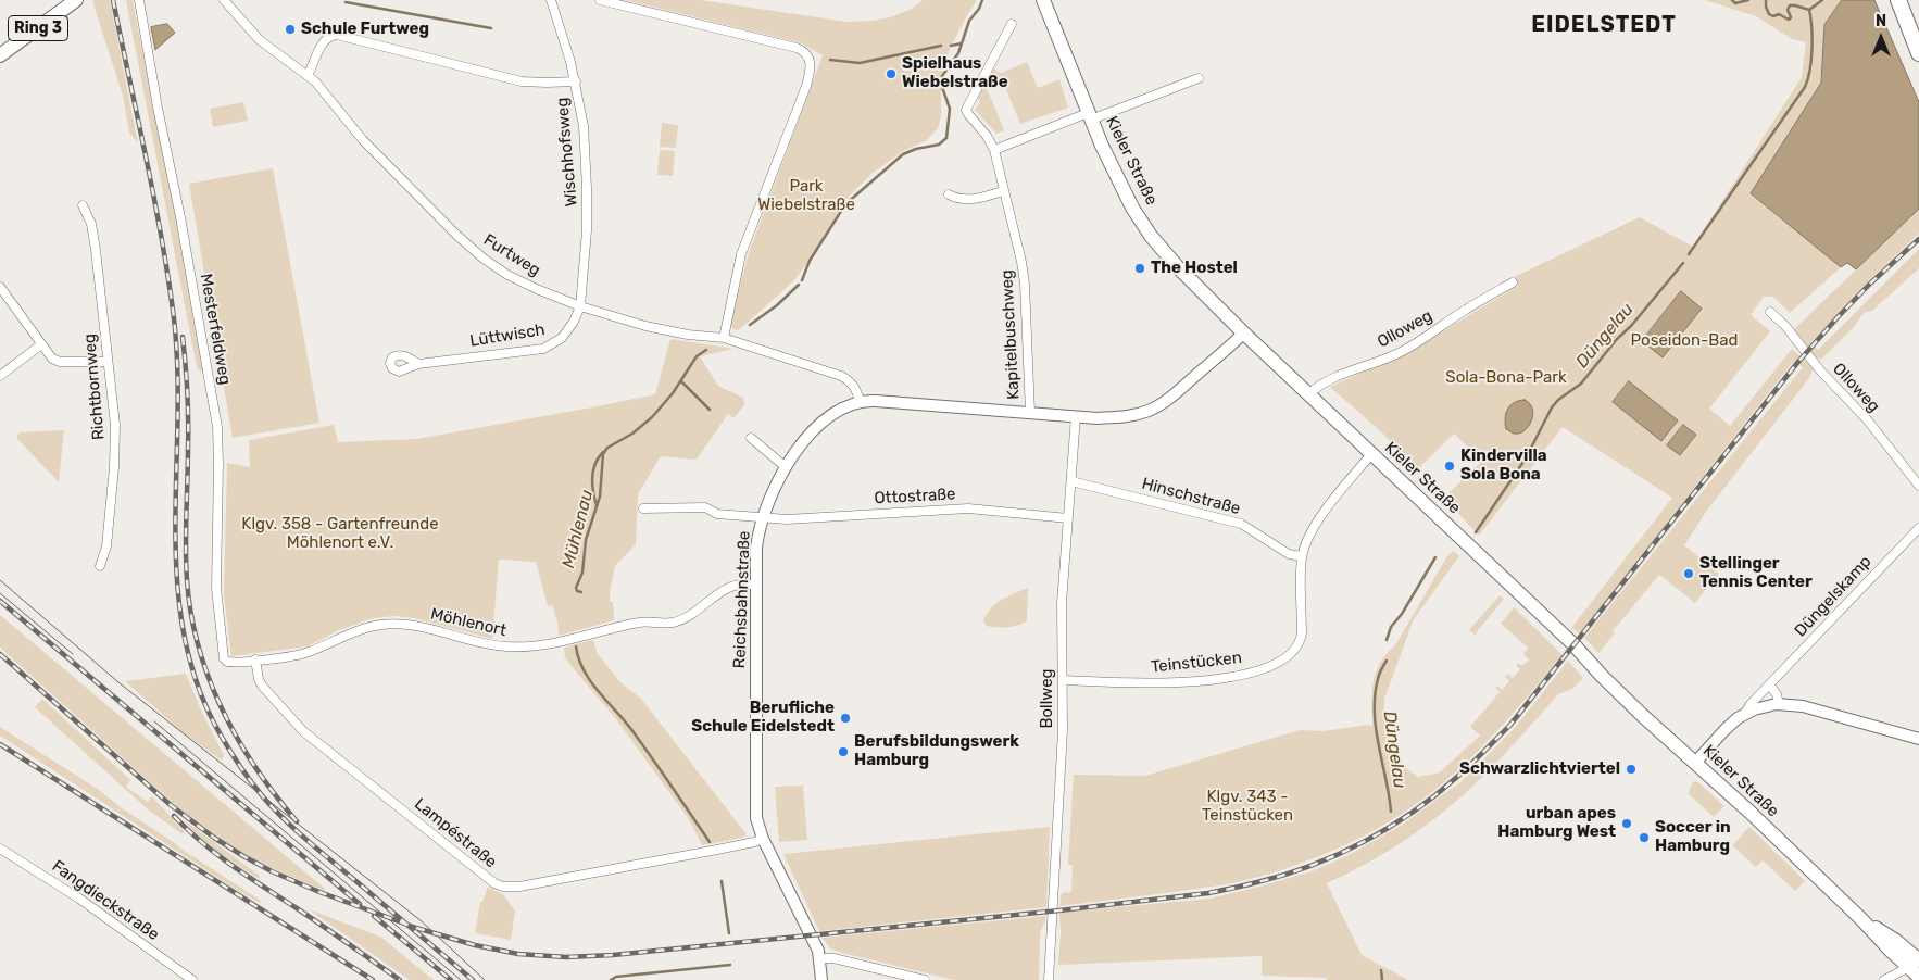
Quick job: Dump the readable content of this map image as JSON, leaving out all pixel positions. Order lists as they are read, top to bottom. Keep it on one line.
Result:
{"streets":{"main road":["Ring 3","Kieler Straße"],"street":["Wischhofsweg","Furtweg","Mesterfeldweg","Olloweg","Kapitelbuschweg","Lüttwisch","Richtbornweg","Ottostraße","Hinschstraße","Düngelskamp","Reichsbahnstraße","Möhlenort","Teinstücken","Bollweg","Lampéstraße","Fangdieckstraße"]},"crossings":[["Wischhofsweg","Furtweg"],["Wischhofsweg","Lüttwisch"],["Kieler Straße","Olloweg"],["Kieler Straße","Reichsbahnstraße"],["Furtweg","Lüttwisch"],["Furtweg","Reichsbahnstraße"],["Mesterfeldweg","Möhlenort"],["Kapitelbuschweg","Reichsbahnstraße"],["Ottostraße","Reichsbahnstraße"],["Ottostraße","Bollweg"],["Hinschstraße","Teinstücken"],["Hinschstraße","Bollweg"],["Reichsbahnstraße","Möhlenort"],["Reichsbahnstraße","Bollweg"],["Reichsbahnstraße","Lampéstraße"],["Möhlenort","Lampéstraße"],["Teinstücken","Bollweg"]],"districts":["EIDELSTEDT"],"water":["Düngelau","Mühlenau"],"parks":["Park Wiebelstraße","Poseidon-Bad","Sola-Bona-Park","Klgv. 358 - Gartenfreunde Möhlenort e.V.","Klgv. 343 - Teinstücken"],"places":["Schule Furtweg","Spielhaus Wiebelstraße","The Hostel","Kindervilla Sola Bona","Stellinger Tennis Center","Berufliche Schule Eidelstedt","Berufsbildungswerk Hamburg","Schwarzlichtviertel","urban apes Hamburg West","Soccer in Hamburg"],"north":"top"}
